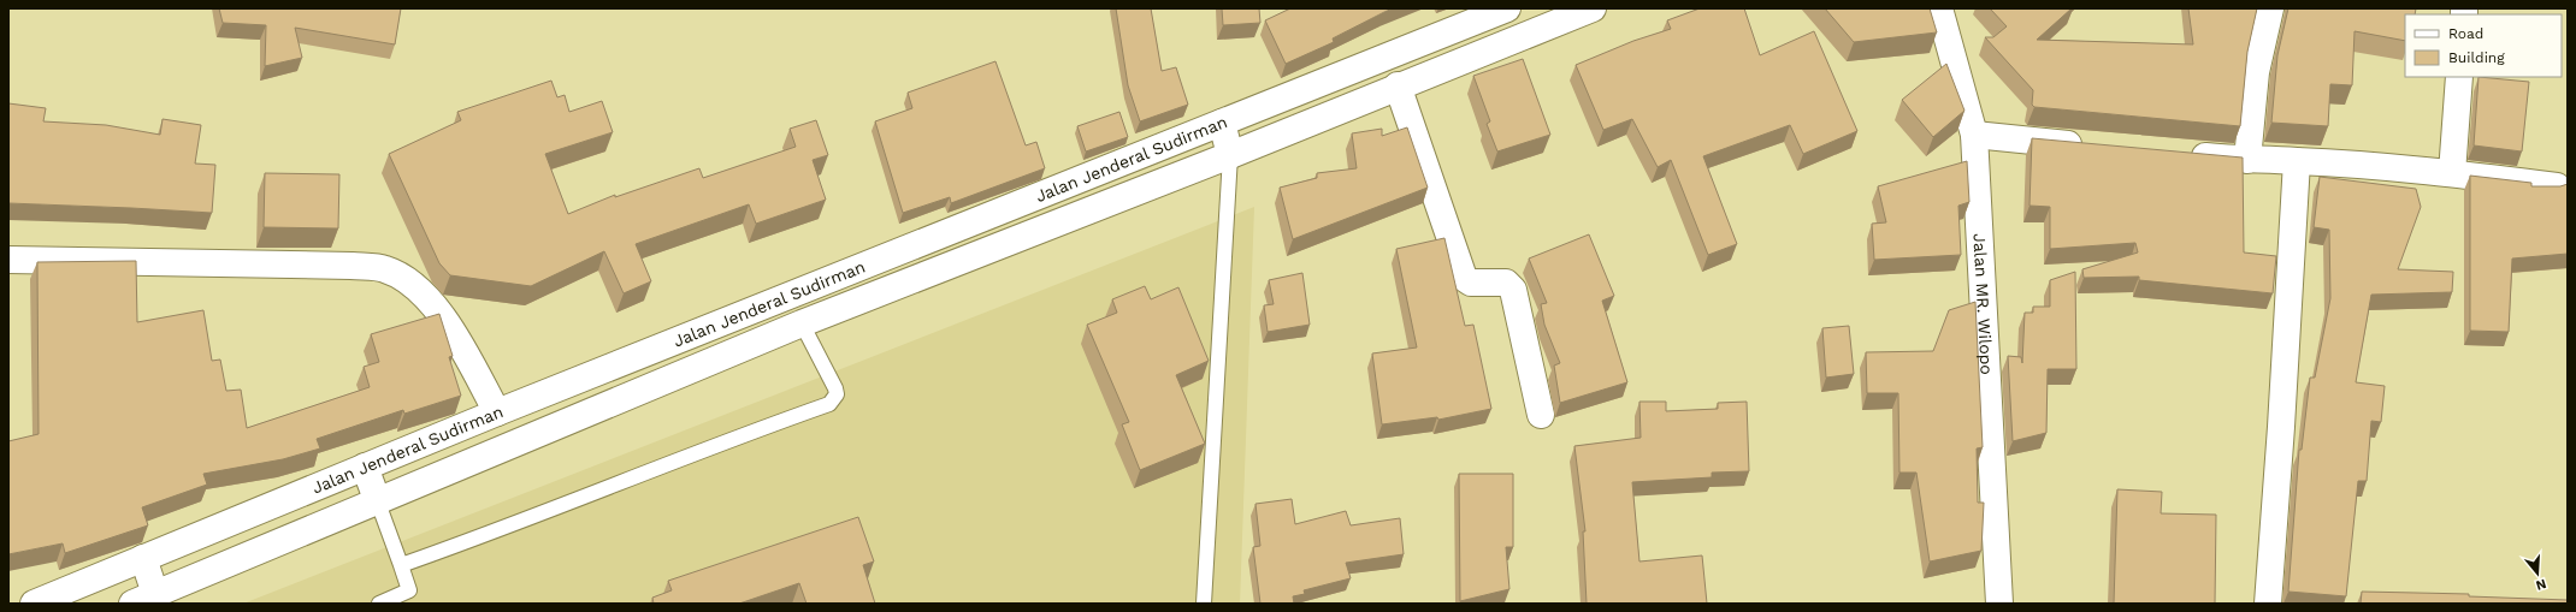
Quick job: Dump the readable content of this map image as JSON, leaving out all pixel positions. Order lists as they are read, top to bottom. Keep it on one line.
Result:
{"streets":{"main road":["Jalan Jenderal Sudirman","Jalan MR. Wilopo"]},"legend":["Road","Building"],"north":"bottom"}
